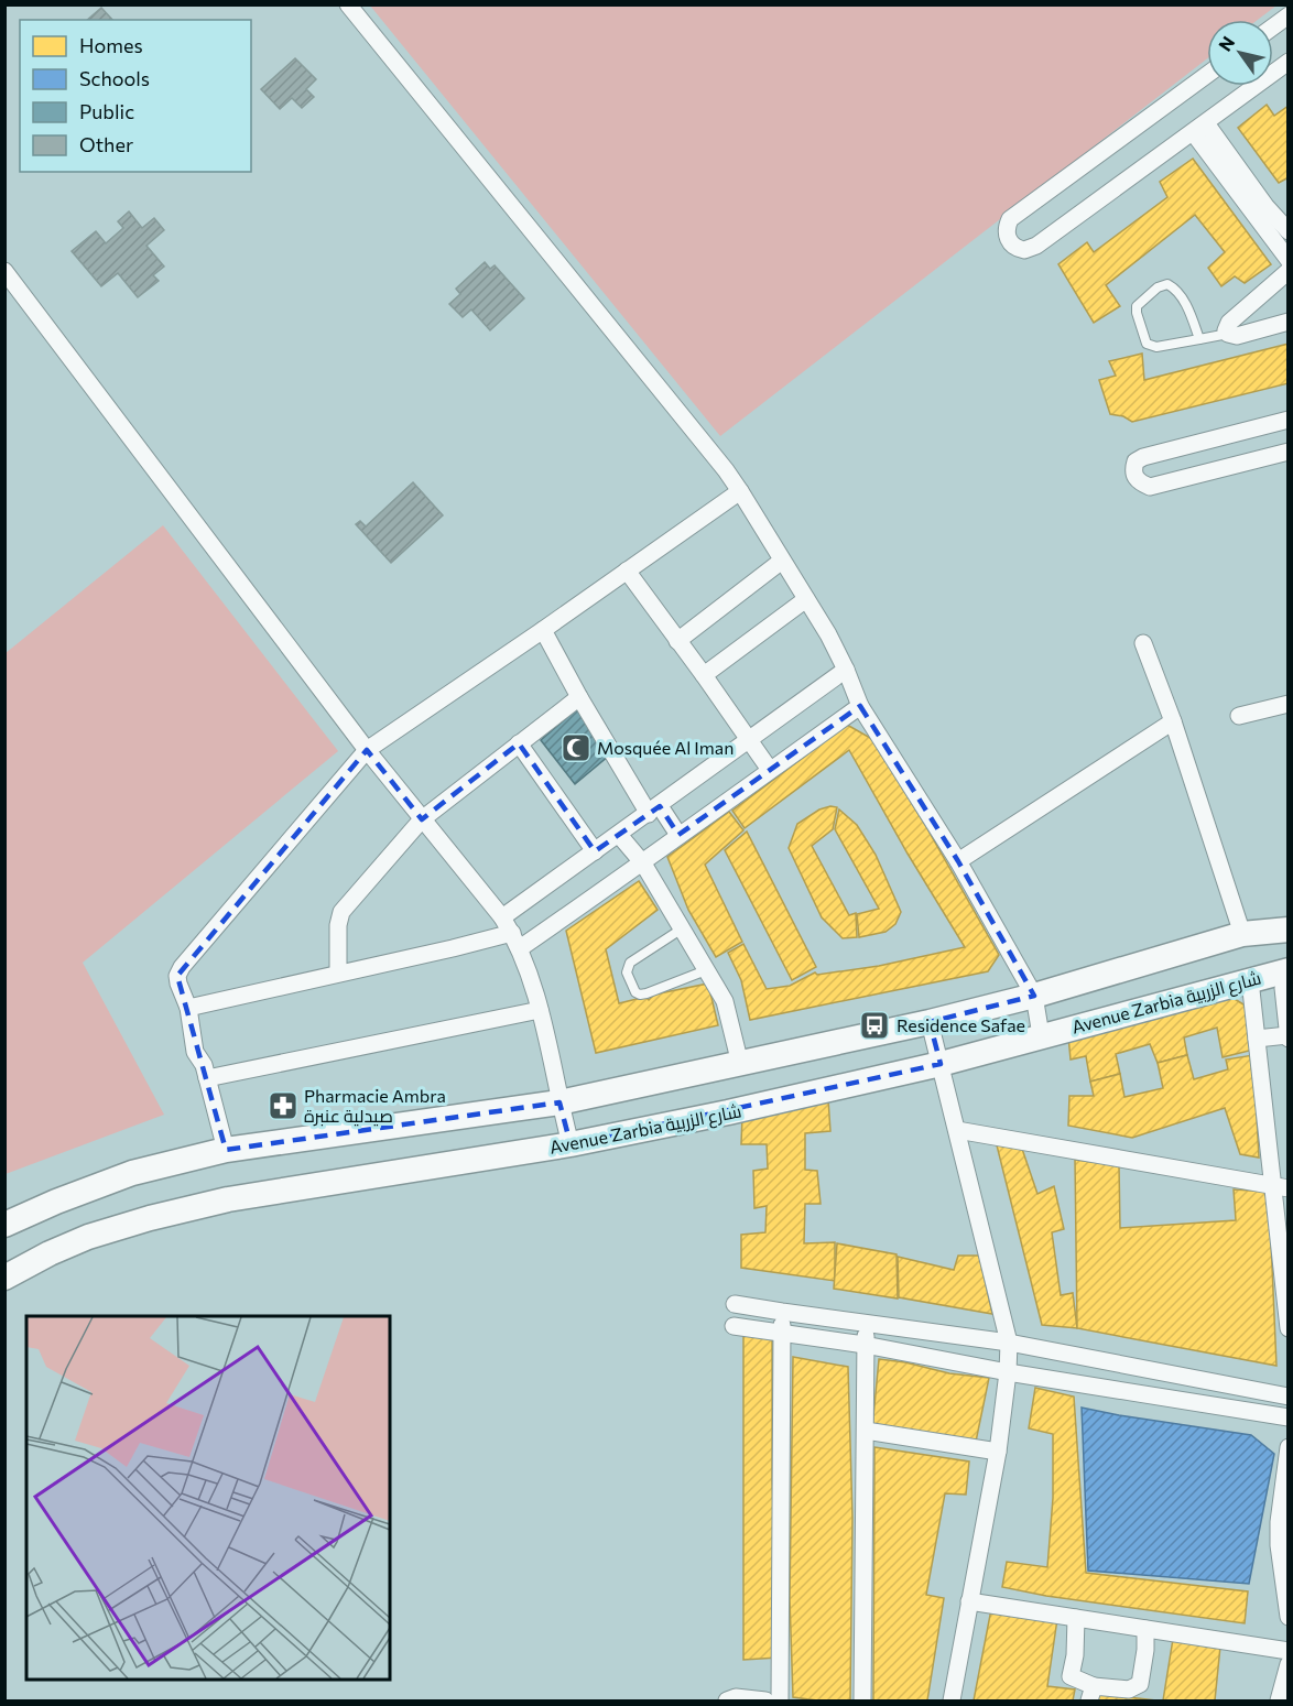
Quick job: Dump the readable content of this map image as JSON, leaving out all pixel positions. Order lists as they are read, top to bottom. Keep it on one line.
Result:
{"streets":{"main road":["Avenue Zarbia شارع الزربية"]},"places":{"mosque":["Mosquée Al Iman"],"bus stop":["Residence Safae"],"pharmacy":["Pharmacie Ambra صيدلية عنبرة"]},"legend":["Homes","Schools","Public","Other"],"north":"top left"}
